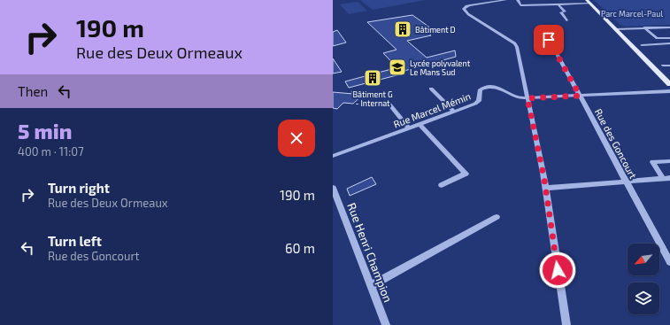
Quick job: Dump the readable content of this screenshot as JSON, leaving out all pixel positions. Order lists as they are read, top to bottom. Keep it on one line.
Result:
{"streets":{"street":["Rue Marcel Mémin","Rue des Goncourt","Rue Henri Champion"]},"parks":["Parc Marcel-Paul"],"places":{"building":["Bâtiment D","Bâtiment G - Internat"],"school or university":["Lycée polyvalent Le Mans Sud"]},"north":"bottom left","page":{"turn":["190 m","Rue des Deux Ormeaux"],"then":"Then","heading":["5 min","400 m · 11:07"],"list":[{"name":"Turn right","note":"Rue des Deux Ormeaux","value":"190 m"},{"name":"Turn left","note":"Rue des Goncourt","value":"60 m"}]}}
